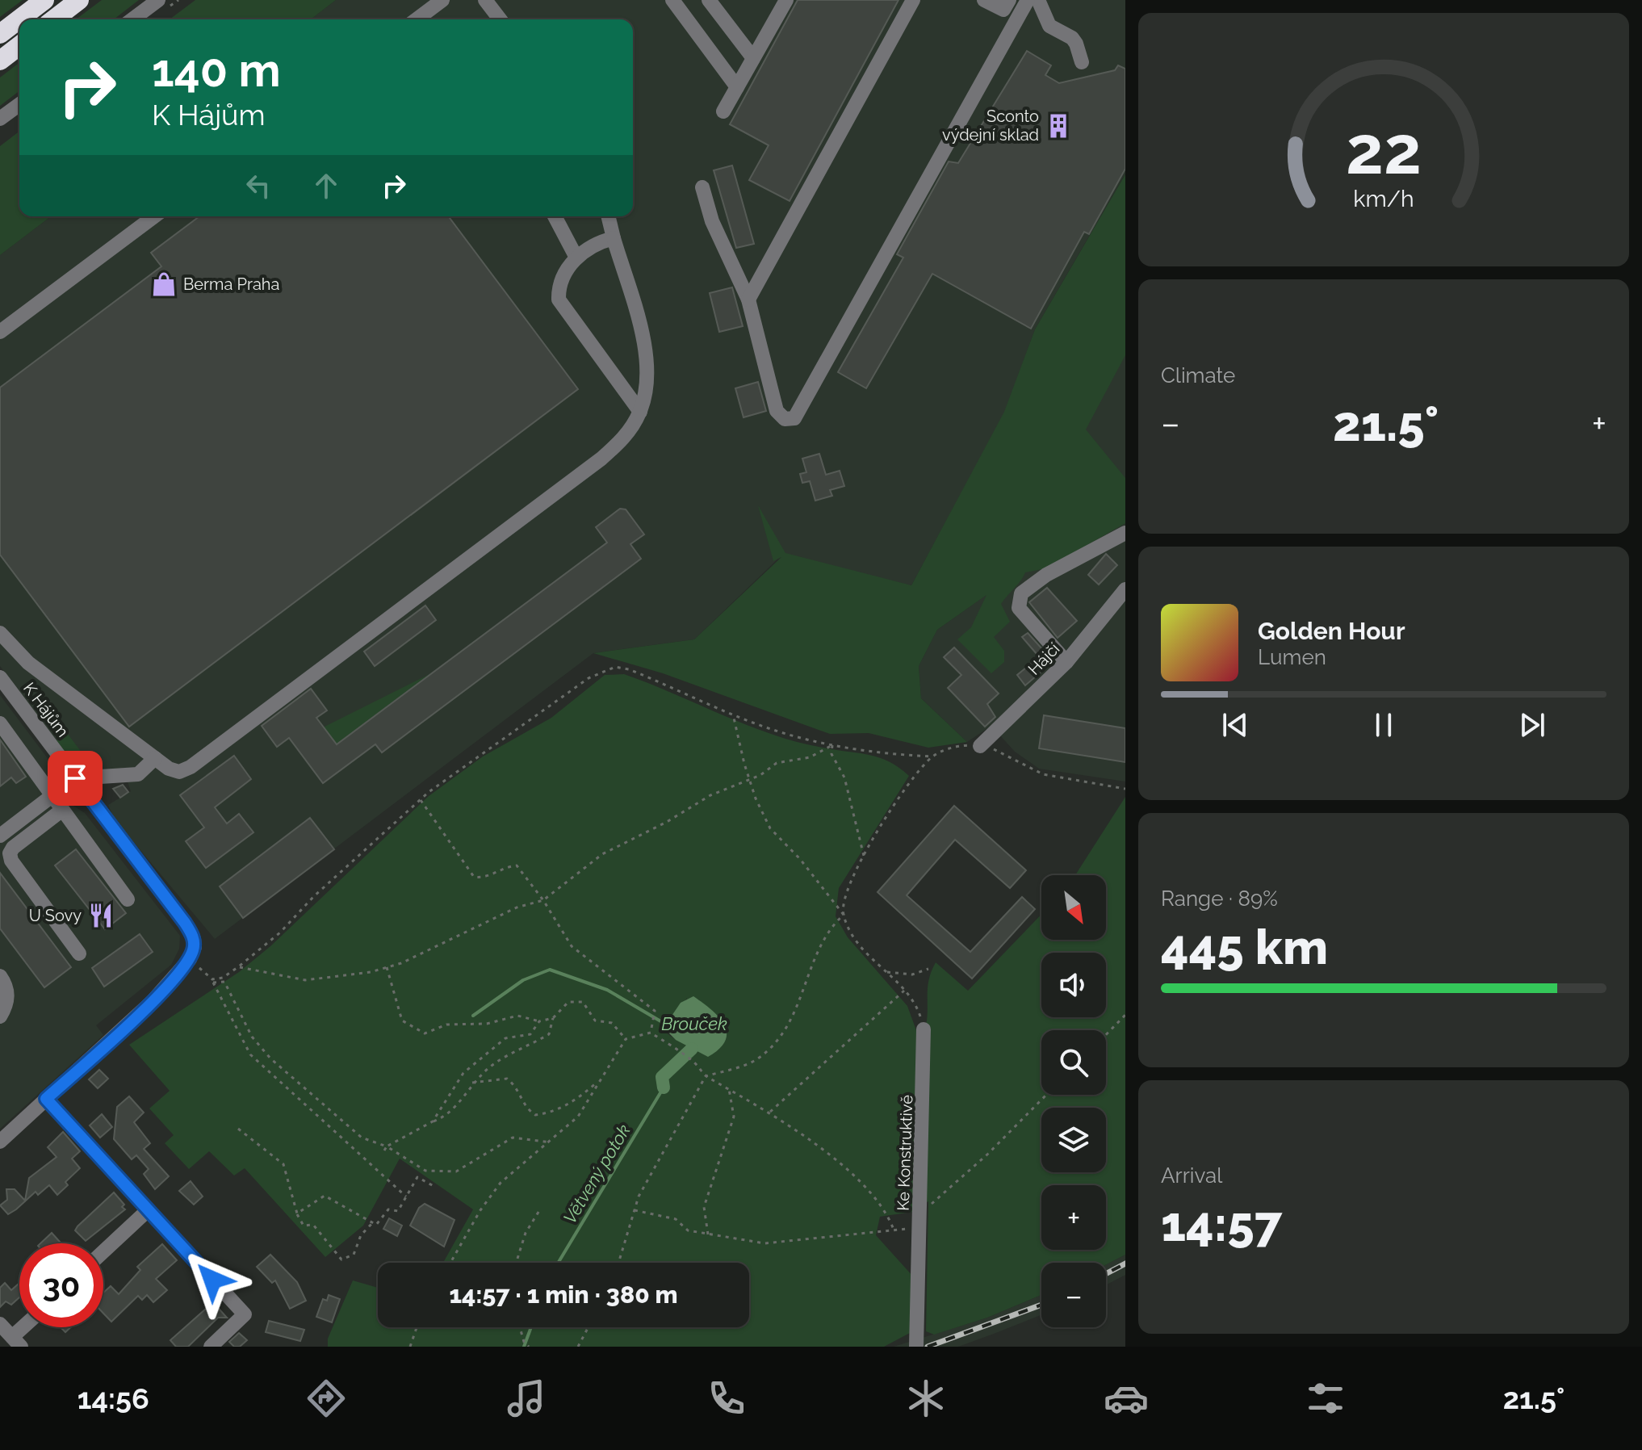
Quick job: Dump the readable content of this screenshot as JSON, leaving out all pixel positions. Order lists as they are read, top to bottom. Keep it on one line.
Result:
{"streets":{"street":["Hájčí","K Hájům","Ke Konstruktivě"]},"water":["Brouček","Větvený potok"],"places":{"building":["Sconto výdejní sklad"],"shop":["Berma Praha"],"restaurant":["U Sovy"]},"north":"bottom right","page":{"turn":["140 m","K Hájům"],"tile":["Climate",["Range · 89%","445 km"],["Arrival","14:57"]],"heat":["−","21.5°","+"],"song":["Golden Hour","Lumen"],"map_buttons":["+","−"],"limit":"30","trip":"14:57 · 1 min · 380 m","tabs":["14:56","21.5°"],"gauge":["22","km/h"]}}
